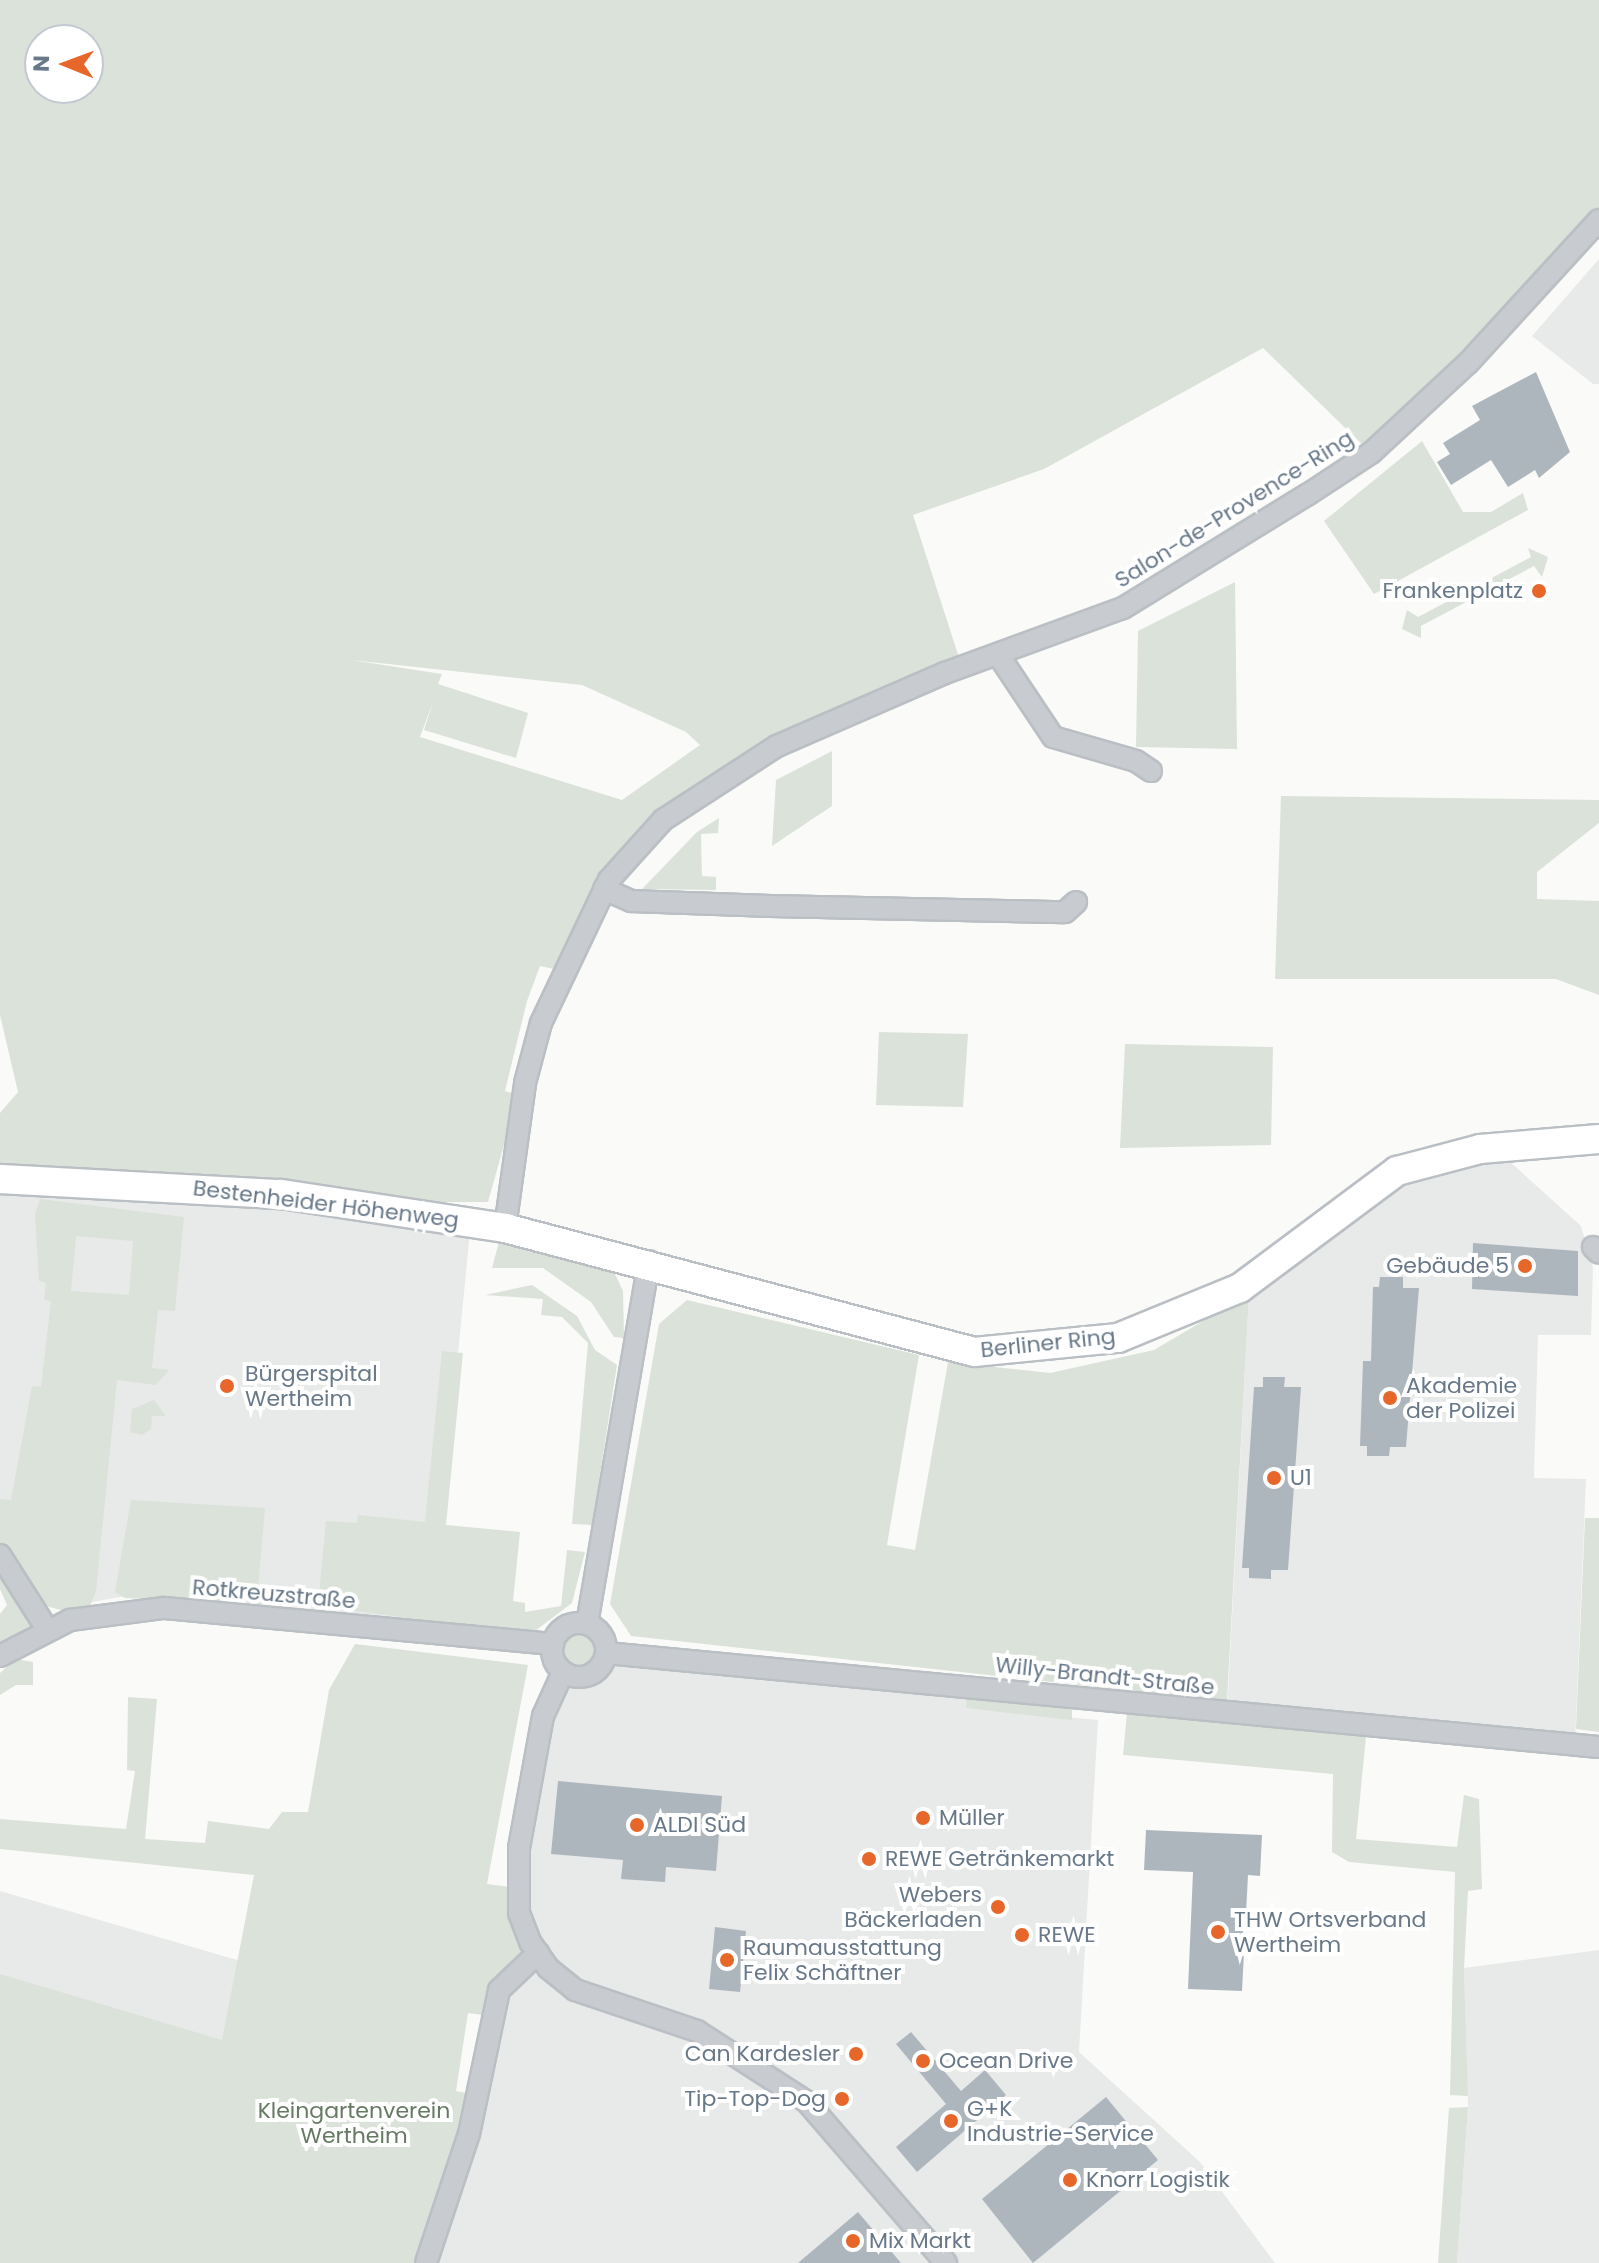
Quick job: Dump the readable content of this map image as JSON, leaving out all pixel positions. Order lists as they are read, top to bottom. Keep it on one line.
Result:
{"streets":{"street":["Salon-de-Provence-Ring","Bestenheider Höhenweg","Berliner Ring","Rotkreuzstraße","Willy-Brandt-Straße"]},"crossings":[["Salon-de-Provence-Ring","Bestenheider Höhenweg"],["Bestenheider Höhenweg","Berliner Ring"],["Rotkreuzstraße","Willy-Brandt-Straße"]],"parks":["Kleingartenverein Wertheim"],"places":["Frankenplatz","Gebäude 5","Bürgerspital Wertheim","Akademie der Polizei","U1","Müller","ALDI Süd","REWE Getränkemarkt","Webers Bäckerladen","THW Ortsverband Wertheim","REWE","Raumausstattung Felix Schäftner","Can Kardesler","Ocean Drive","Tip-Top-Dog","G+K Industrie-Service","Knorr Logistik","Mix Markt"],"north":"left"}
